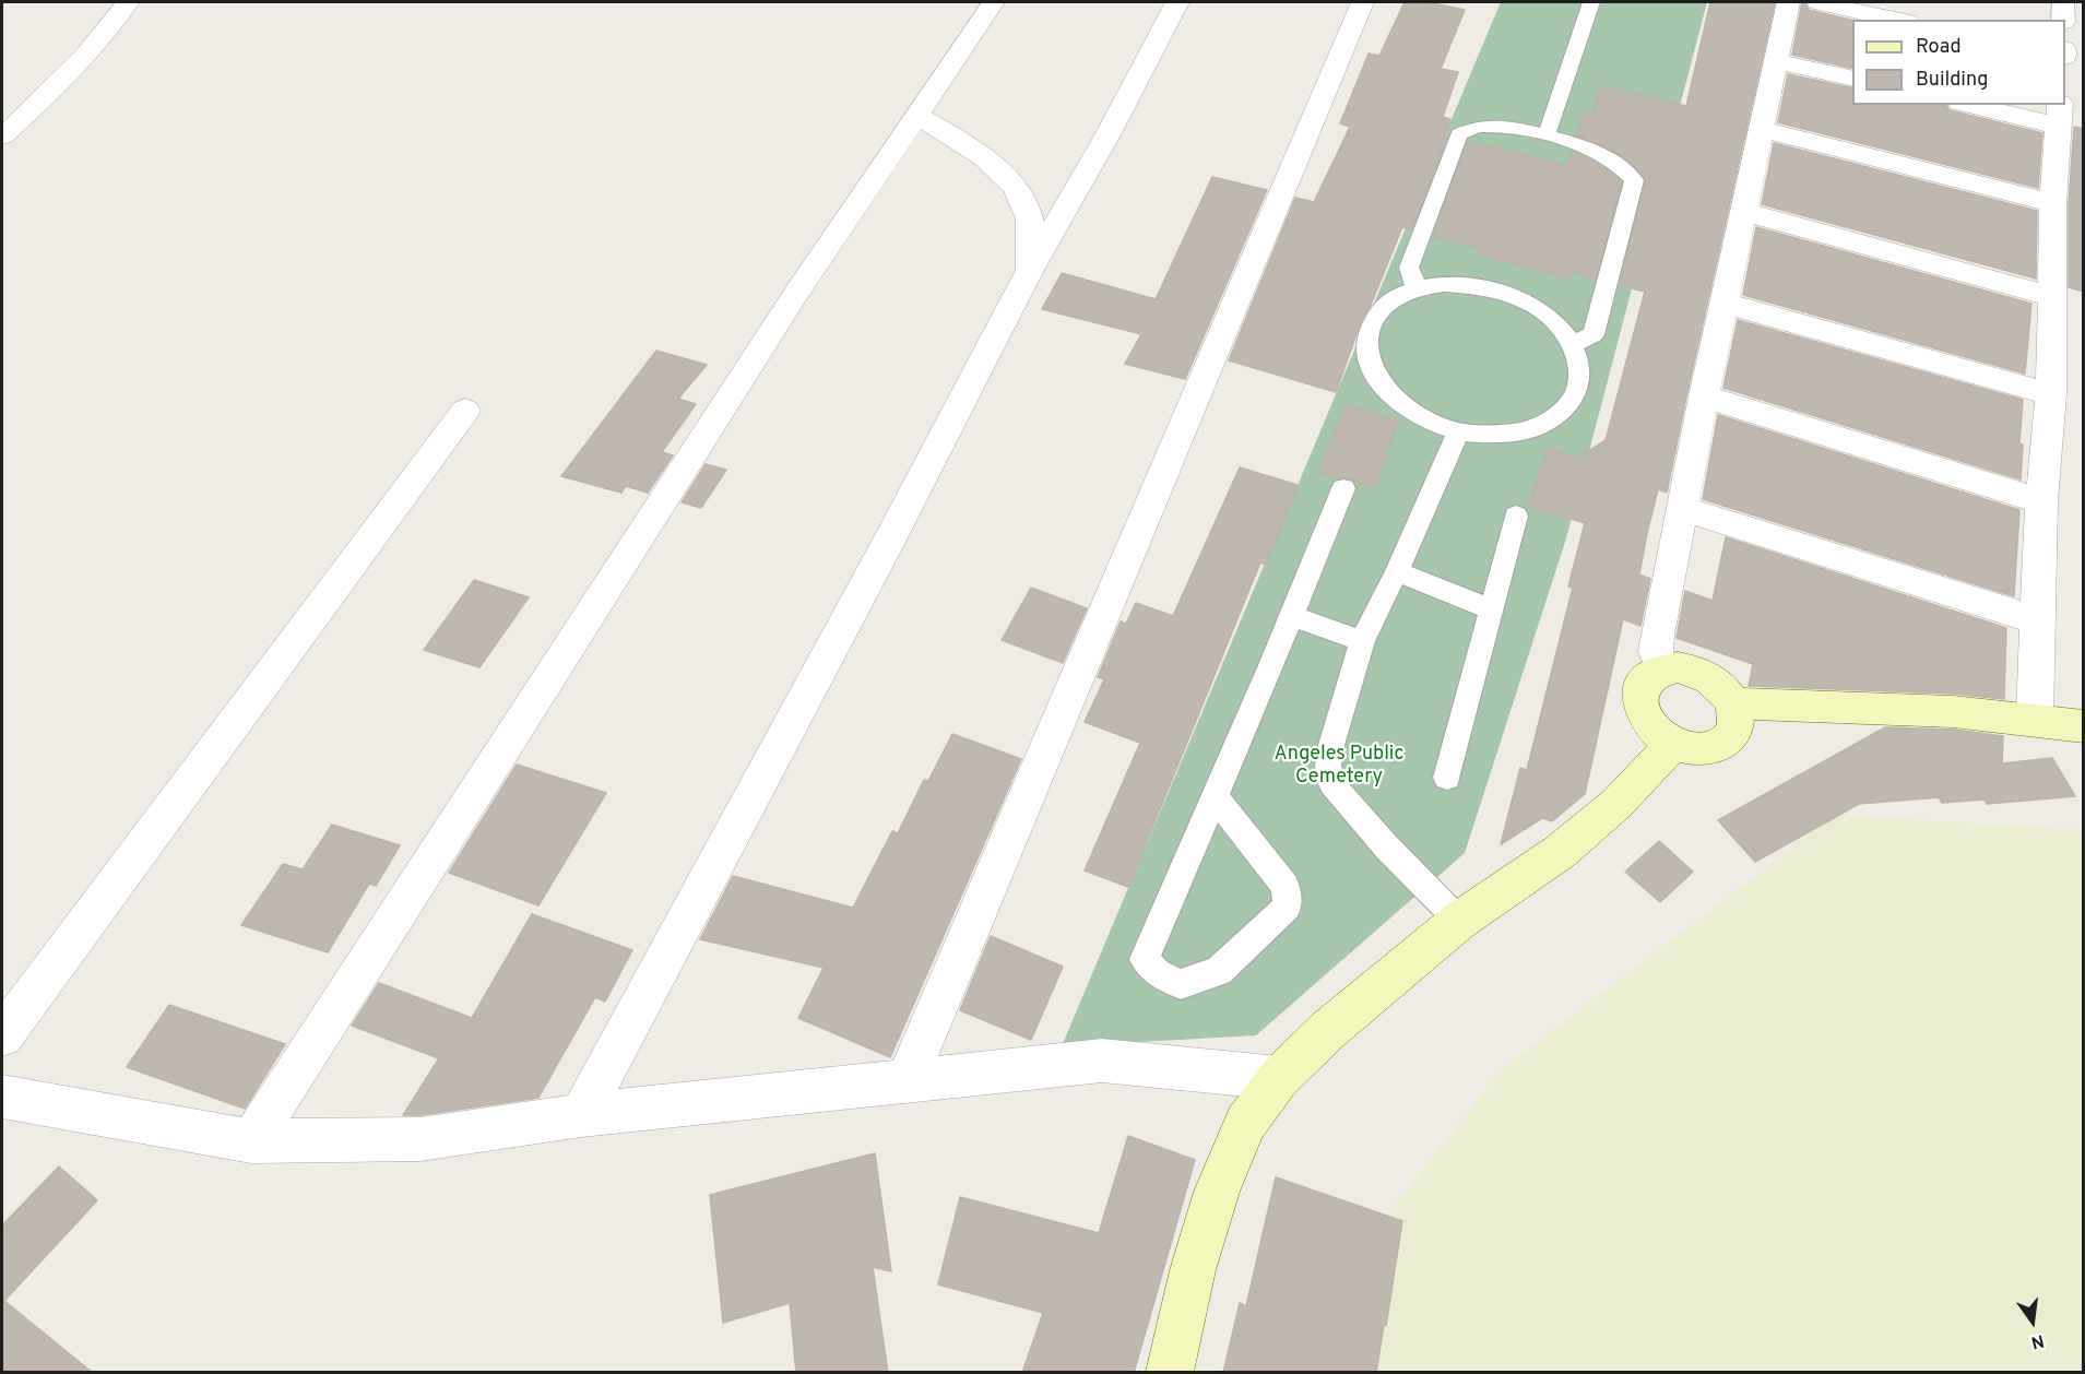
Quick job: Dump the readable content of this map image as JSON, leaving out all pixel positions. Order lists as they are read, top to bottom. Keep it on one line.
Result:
{"parks":["Angeles Public Cemetery"],"legend":["Road","Building"],"north":"bottom"}
